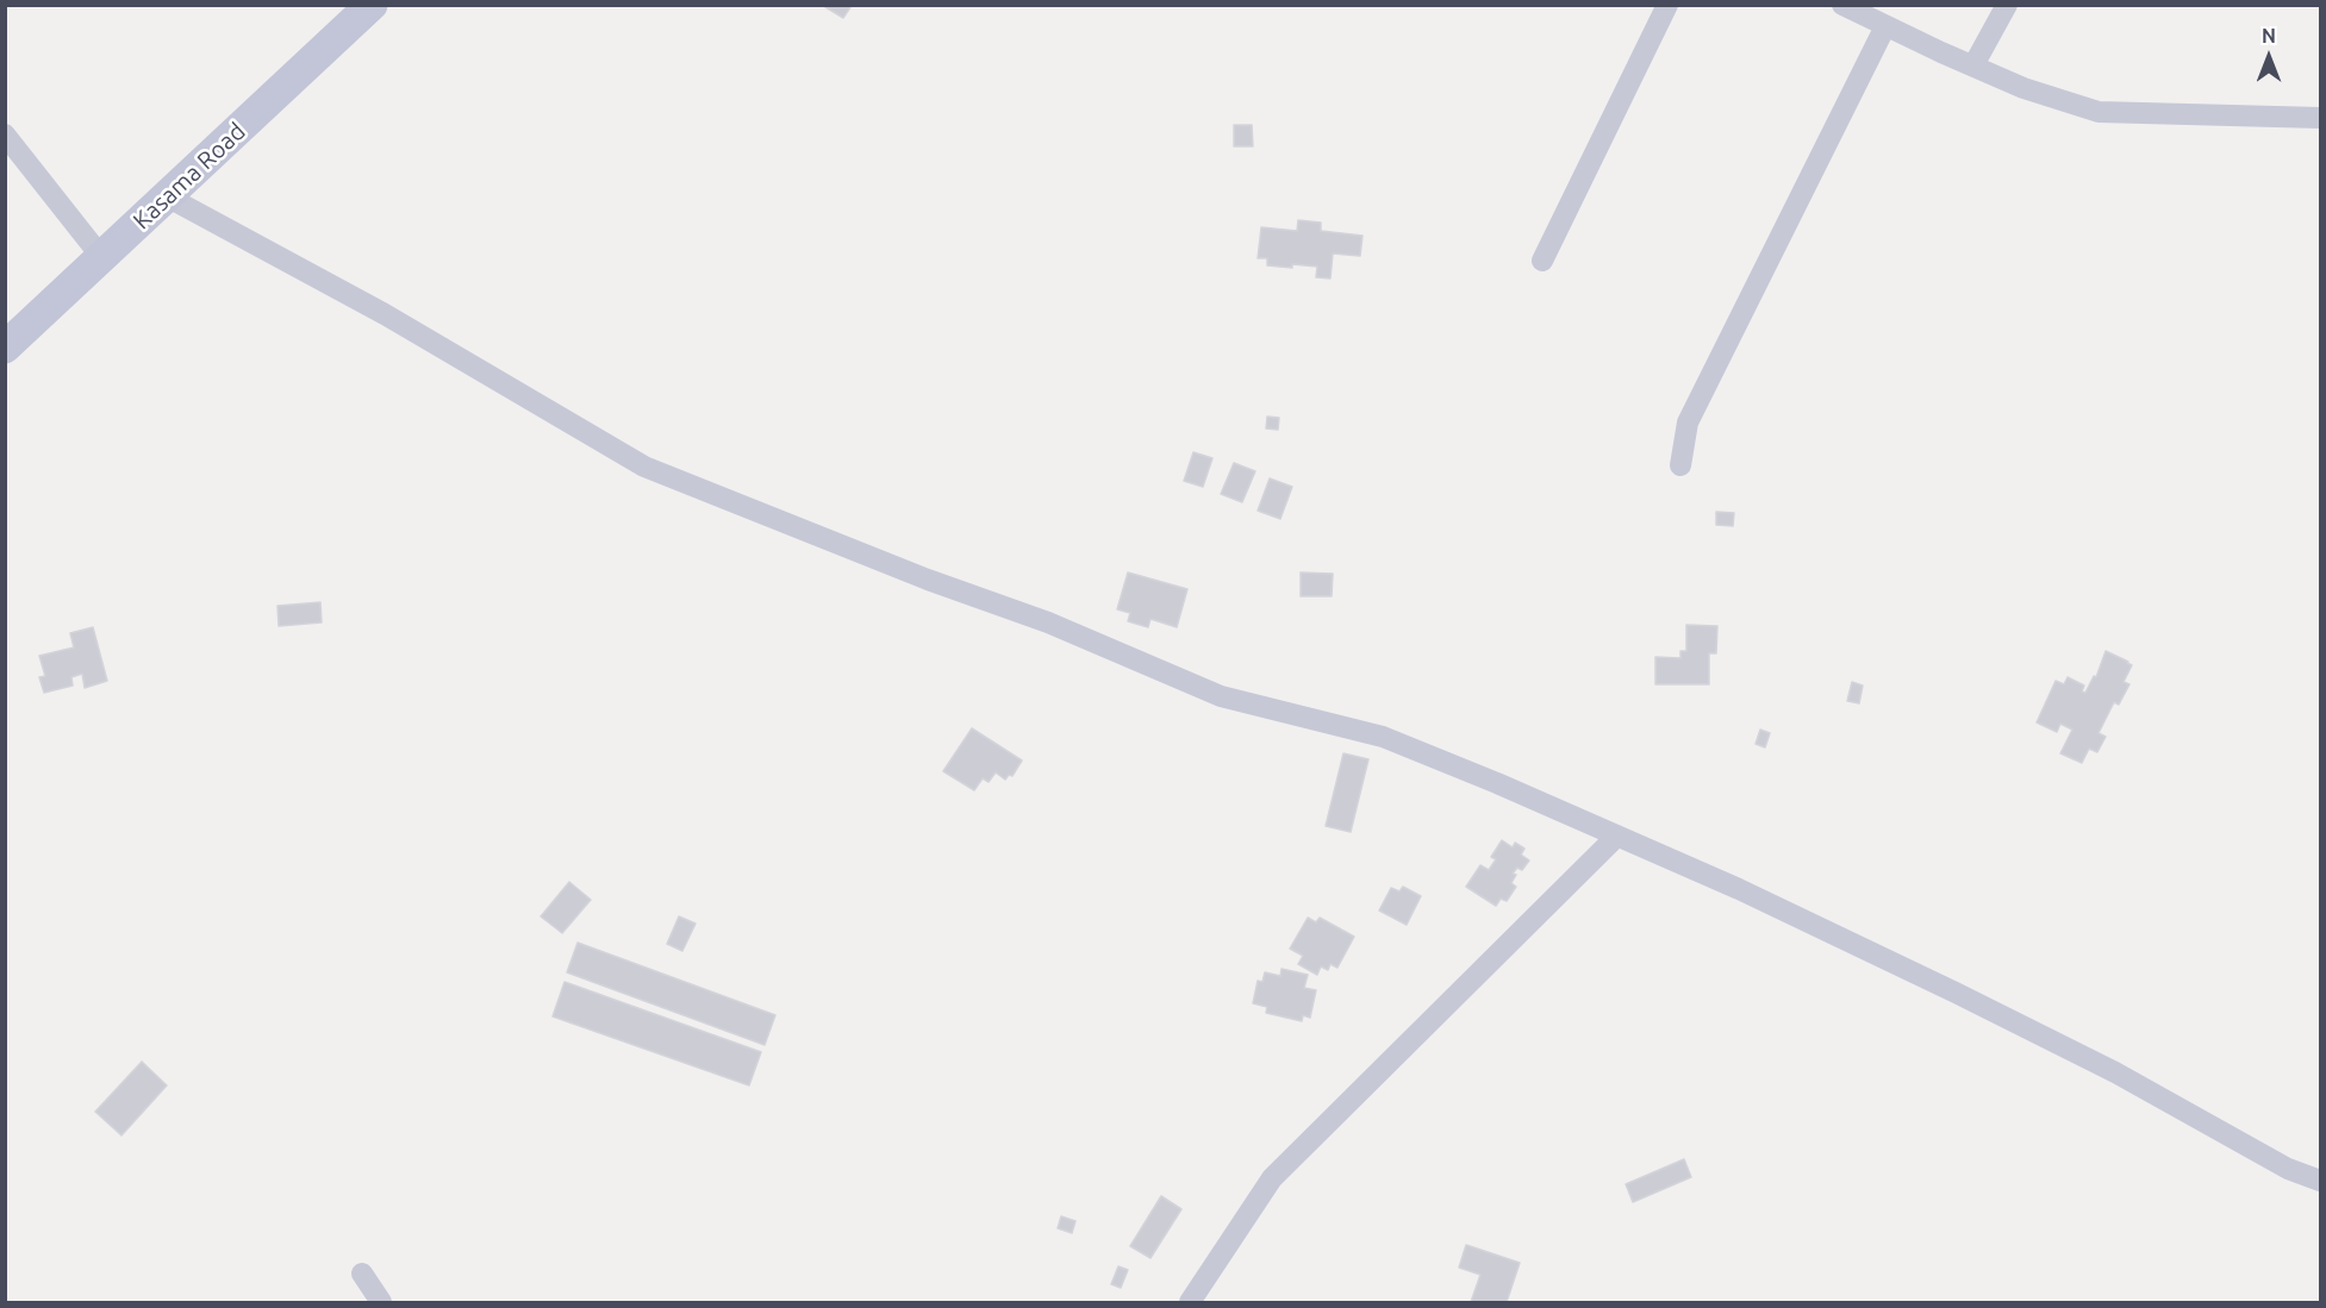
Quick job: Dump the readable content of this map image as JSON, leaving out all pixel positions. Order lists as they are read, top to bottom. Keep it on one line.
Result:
{"streets":{"street":["Kasama Road"]},"north":"top"}
